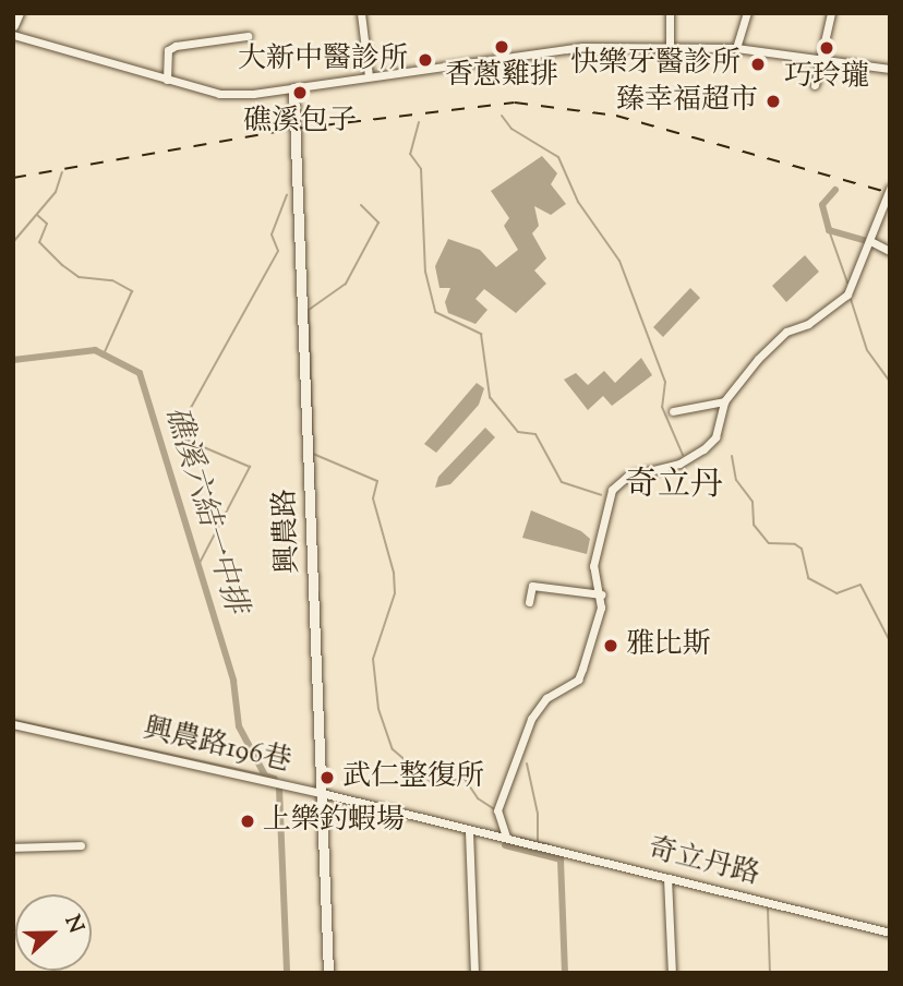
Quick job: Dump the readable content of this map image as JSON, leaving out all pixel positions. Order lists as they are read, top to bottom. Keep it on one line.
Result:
{"streets":{"street":["興農路","興農路196巷","奇立丹路"]},"crossings":[["興農路","興農路196巷"],["興農路","奇立丹路"],["興農路196巷","奇立丹路"]],"districts":["奇立丹"],"water":["礁溪六結一中排"],"places":["香蔥雞排","巧玲瓏","大新中醫診所","快樂牙醫診所","礁溪包子","臻幸福超市","雅比斯","武仁整復所","上樂釣蝦場"],"north":"right"}
